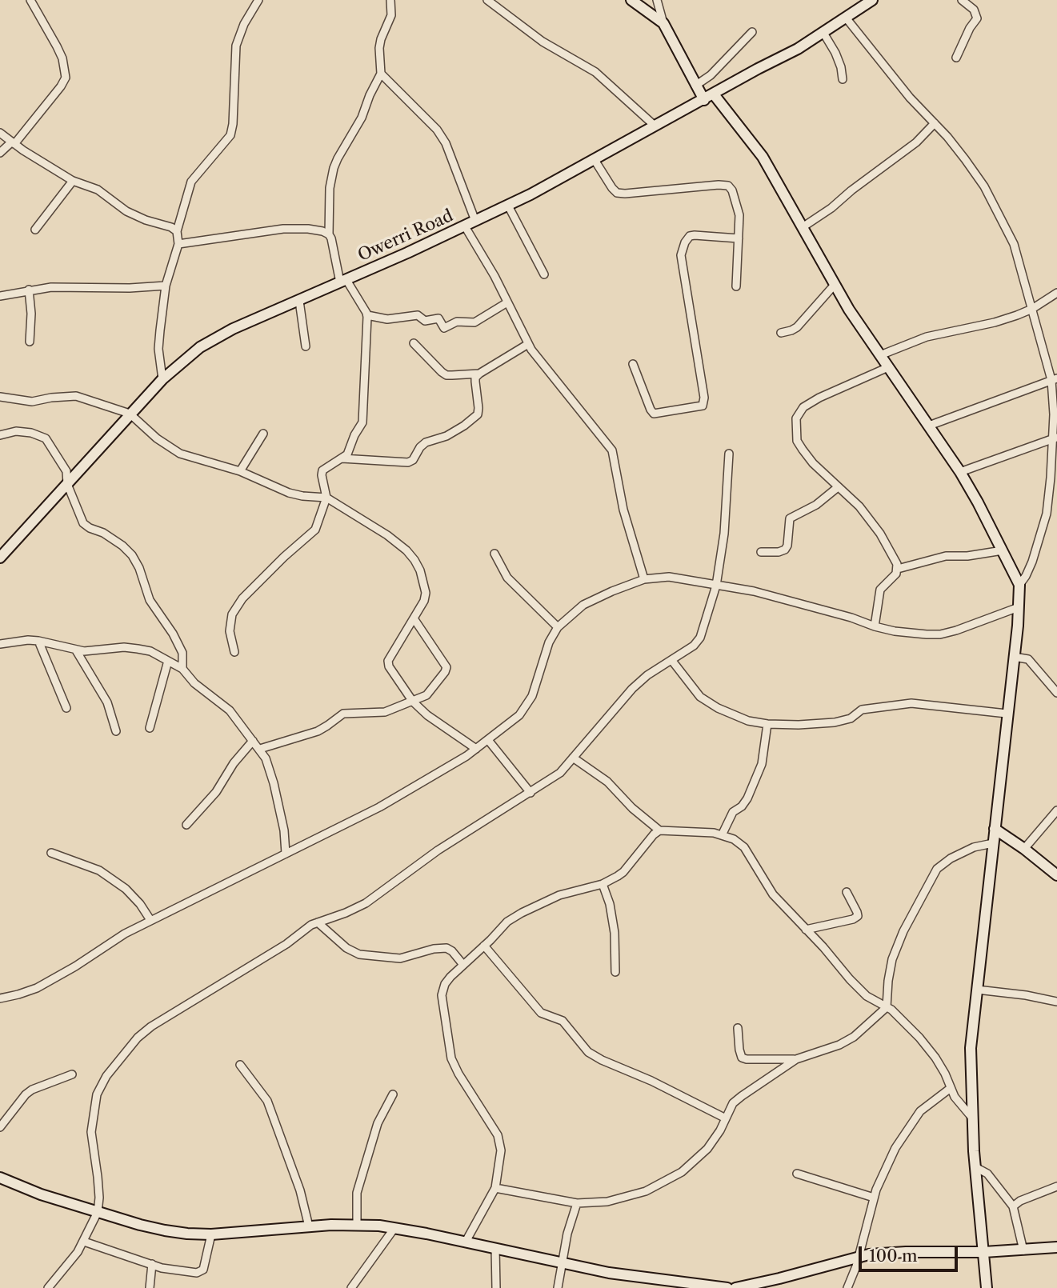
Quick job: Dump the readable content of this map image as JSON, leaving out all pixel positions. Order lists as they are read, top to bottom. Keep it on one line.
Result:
{"streets":{"main road":["Owerri Road"]},"scale_bar":"100 m"}
